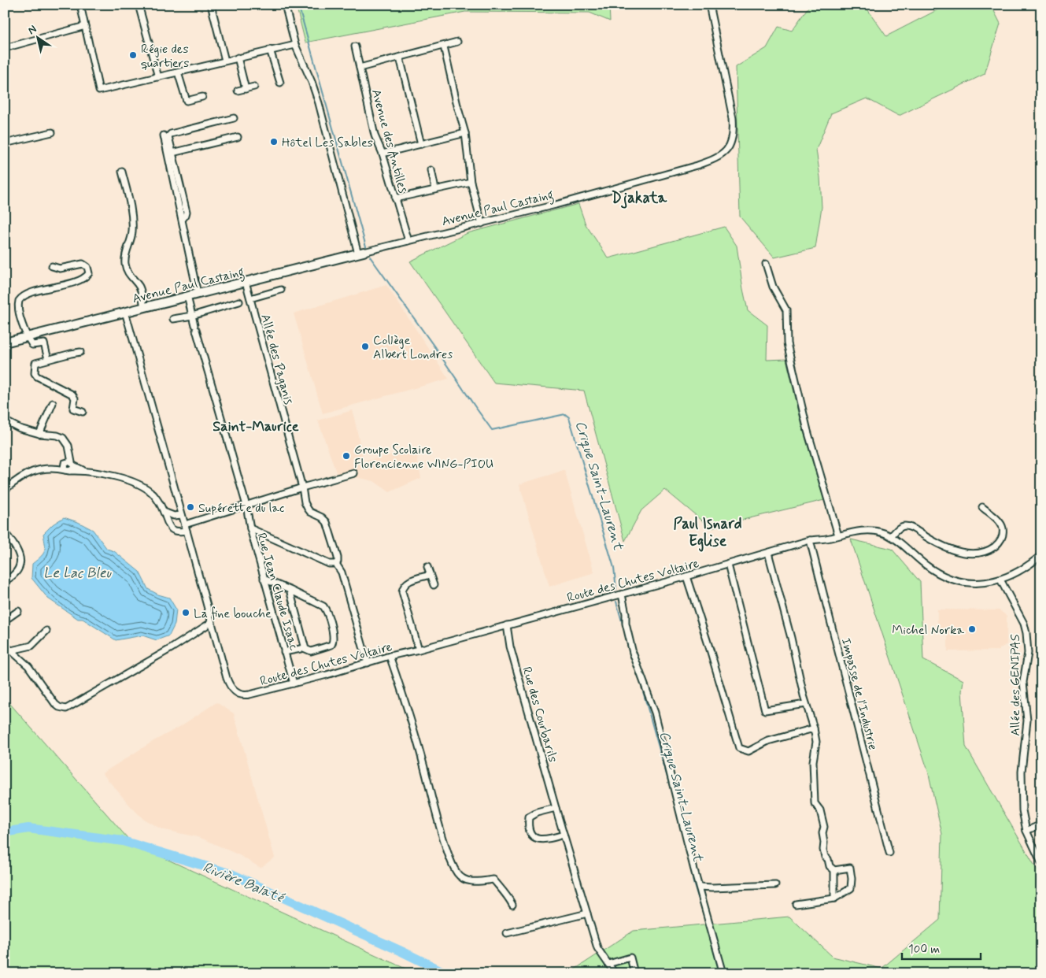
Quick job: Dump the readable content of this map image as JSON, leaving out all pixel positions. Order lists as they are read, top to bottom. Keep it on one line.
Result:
{"streets":{"street":["Avenue des Antilles","Avenue Paul Castaing","Allée des Paganis","Route des Chutes Voltaire","Rue Jean Claude Isaac","Allée des GENIPAS","Impasse de l'Industrie","Rue des Courbarils"]},"crossings":[["Avenue des Antilles","Avenue Paul Castaing"],["Avenue Paul Castaing","Allée des Paganis"],["Avenue Paul Castaing","Rue Jean Claude Isaac"],["Route des Chutes Voltaire","Rue Jean Claude Isaac"],["Route des Chutes Voltaire","Allée des GENIPAS"],["Route des Chutes Voltaire","Impasse de l'Industrie"],["Route des Chutes Voltaire","Rue des Courbarils"]],"districts":["Djakata","Saint-Maurice","Paul Isnard Eglise"],"water":["Crique Saint-Laurent","Le Lac Bleu","Rivière Balaté"],"places":["Régie des quartiers","Hôtel Les Sables","Collège Albert Londres","Groupe Scolaire Florencienne WING-PIOU","Supérette du lac","La fine bouche","Michel Norka"],"scale_bar":"100 m","north":"top left"}
